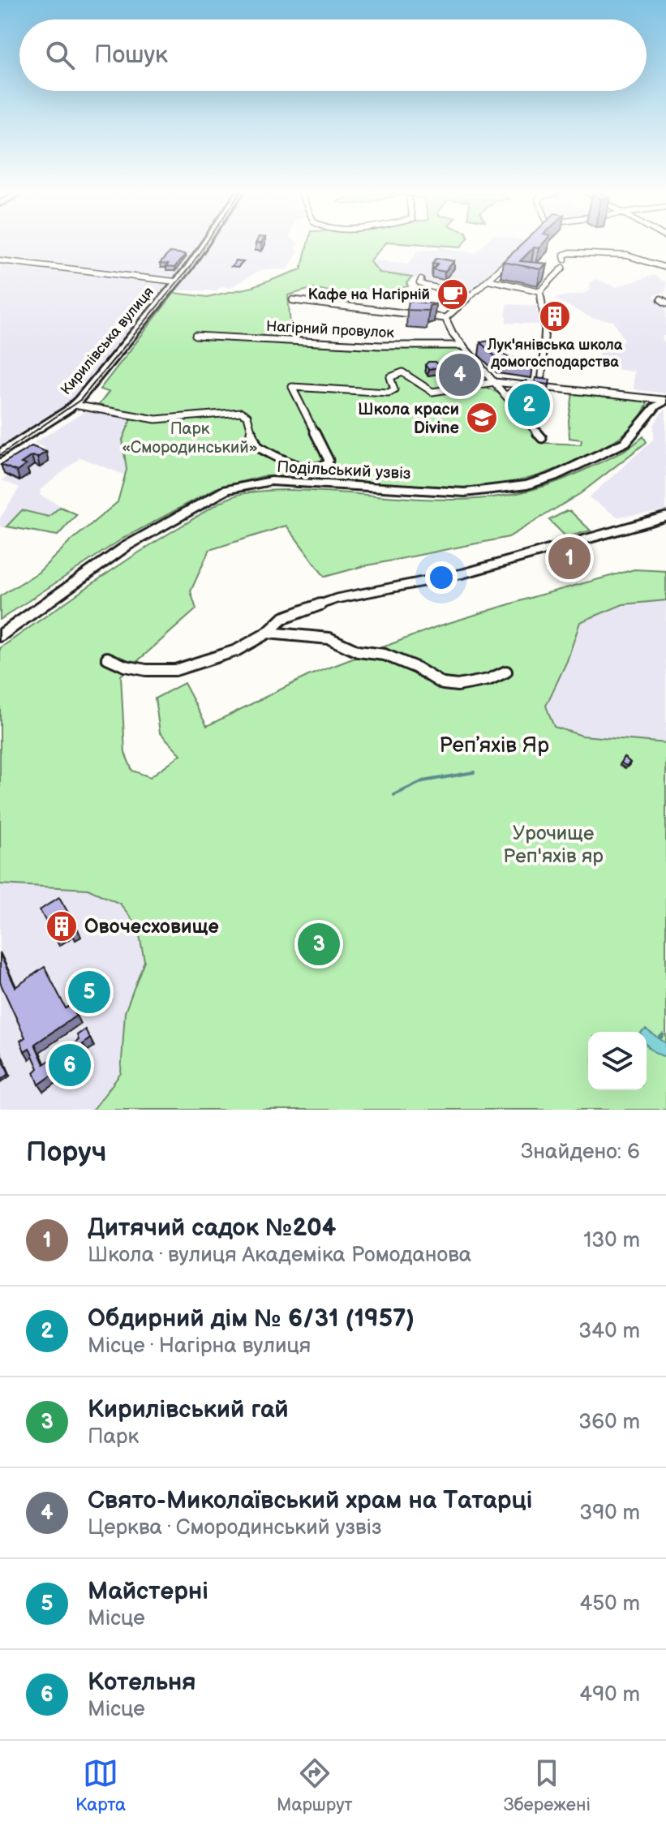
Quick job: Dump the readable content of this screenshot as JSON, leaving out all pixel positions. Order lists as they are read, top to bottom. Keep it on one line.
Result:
{"streets":{"main road":["Кирилівська вулиця","Подільський узвіз"],"street":["Нагірний провулок"]},"districts":["Репʼяхів Яр"],"parks":["Парк «Смородинський»","Урочище Реп'яхів яр"],"places":{"cafe":["Кафе на Нагірній"],"building":["Лук'янівська школа домогосподарства","Овочесховище"],"school or university":["Школа краси Divine"]},"page":{"search":"Пошук","pins":["4","2","1","3","5","6"],"heading":["Поруч","Знайдено: 6"],"list":[{"mark":"1","name":"Дитячий садок №204","note":"Школа · вулиця Академіка Ромоданова","value":"130 m"},{"mark":"2","name":"Обдирний дім № 6/31 (1957)","note":"Місце · Нагірна вулиця","value":"340 m"},{"mark":"3","name":"Кирилівський гай","note":"Парк","value":"360 m"},{"mark":"4","name":"Свято-Миколаївський храм на Татарці","note":"Церква · Смородинський узвіз","value":"390 m"},{"mark":"5","name":"Майстерні","note":"Місце","value":"450 m"},{"mark":"6","name":"Котельня","note":"Місце","value":"490 m"}],"nav":["Карта","Маршрут","Збережені"]}}
